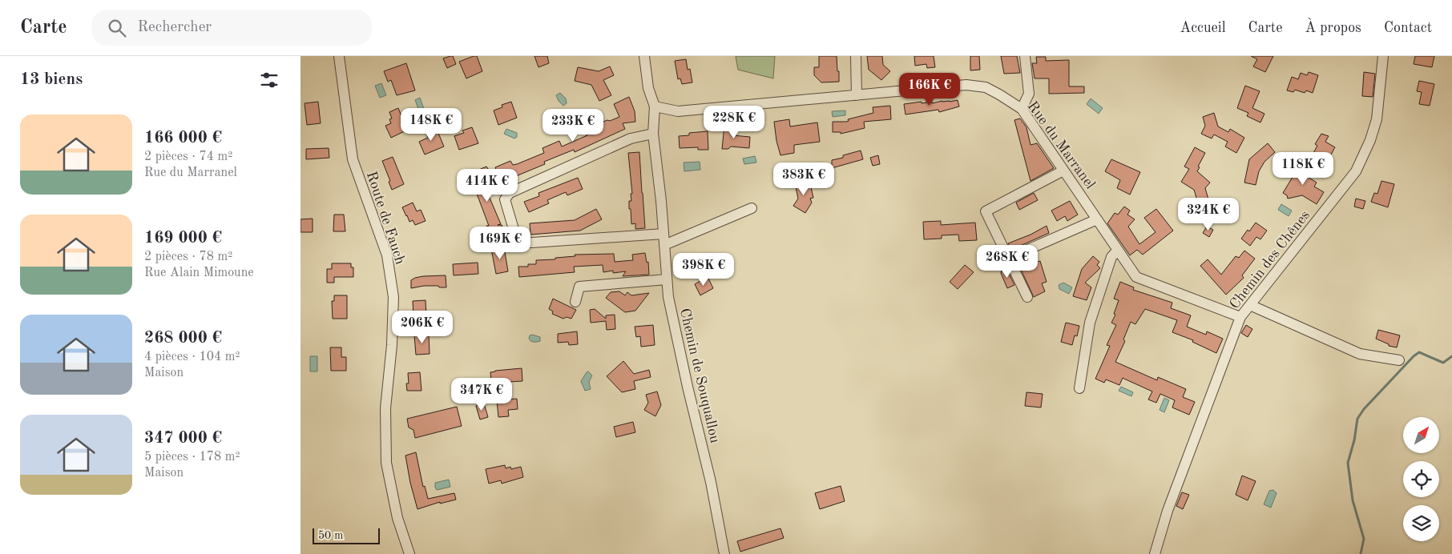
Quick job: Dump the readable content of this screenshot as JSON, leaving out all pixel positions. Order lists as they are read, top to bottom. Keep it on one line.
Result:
{"streets":{"street":["Rue du Marranel","Route de Fauch","Chemin des Chênes","Chemin de Souquallou"]},"crossings":[["Rue du Marranel","Chemin des Chênes"],["Rue du Marranel","Chemin de Souquallou"]],"scale_bar":"50 m","north":"top right","page":{"header":"Carte","search":"Rechercher","nav":["Accueil","Carte","À propos","Contact"],"heading":"13 biens","price":["166K €","228K €","148K €","233K €","118K €","383K €","414K €","324K €","169K €","268K €","398K €","206K €","347K €"],"list":[{"name":"166 000 €","note":"2 pièces · 74 m² · Rue du Marranel"},{"name":"169 000 €","note":"2 pièces · 78 m² · Rue Alain Mimoune"},{"name":"268 000 €","note":"4 pièces · 104 m² · Maison"},{"name":"347 000 €","note":"5 pièces · 178 m² · Maison"}],"scale":"50 m"}}
